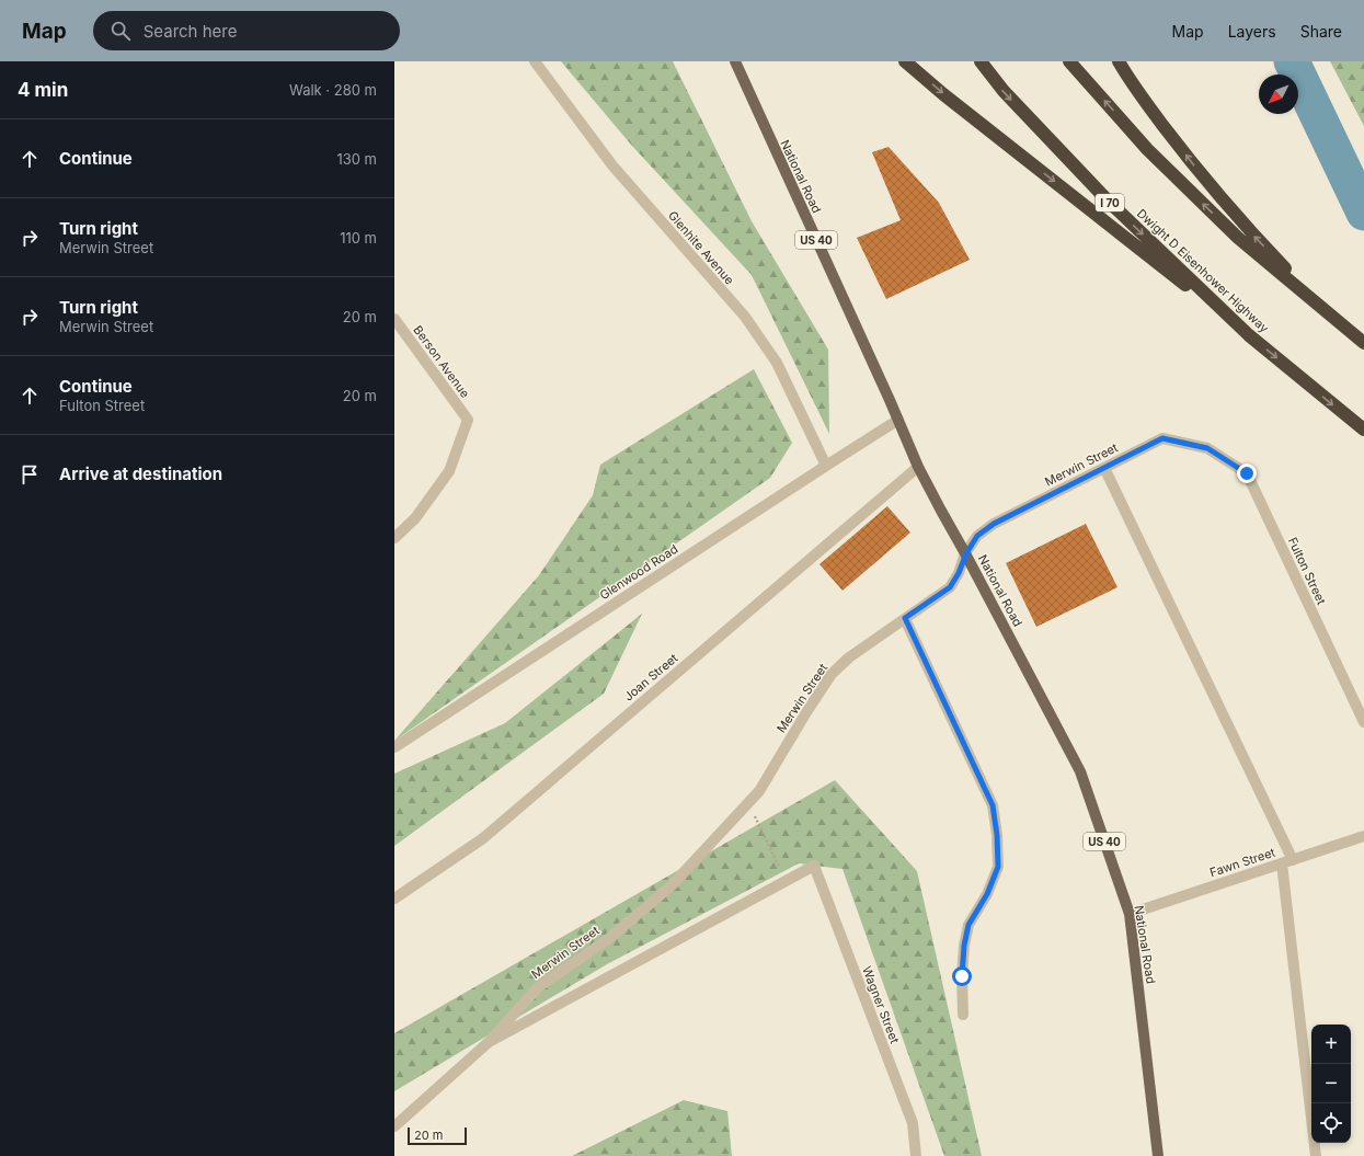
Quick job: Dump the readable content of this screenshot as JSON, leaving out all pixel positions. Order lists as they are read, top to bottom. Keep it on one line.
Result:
{"streets":{"highway":["I 70","Dwight D Eisenhower Highway"],"main road":["National Road","US 40"],"street":["Glenhite Avenue","Berson Avenue","Merwin Street","Fulton Street","Glenwood Road","Joan Street","Fawn Street","Wagner Street"]},"crossings":[["National Road","Merwin Street"],["National Road","Glenwood Road"],["National Road","Joan Street"],["National Road","Fawn Street"],["Glenhite Avenue","Glenwood Road"],["Merwin Street","Fulton Street"],["Merwin Street","Wagner Street"]],"scale_bar":"20 m","north":"bottom left","page":{"header":"Map","search":"Search here","nav":["Map","Layers","Share"],"heading":["4 min","Walk · 280 m"],"list":[["Continue","130 m"],["Turn right","Merwin Street","110 m"],["Turn right","Merwin Street","20 m"],["Continue","Fulton Street","20 m"],"Arrive at destination"],"map_buttons":["+","−"],"scale":"20 m"}}
